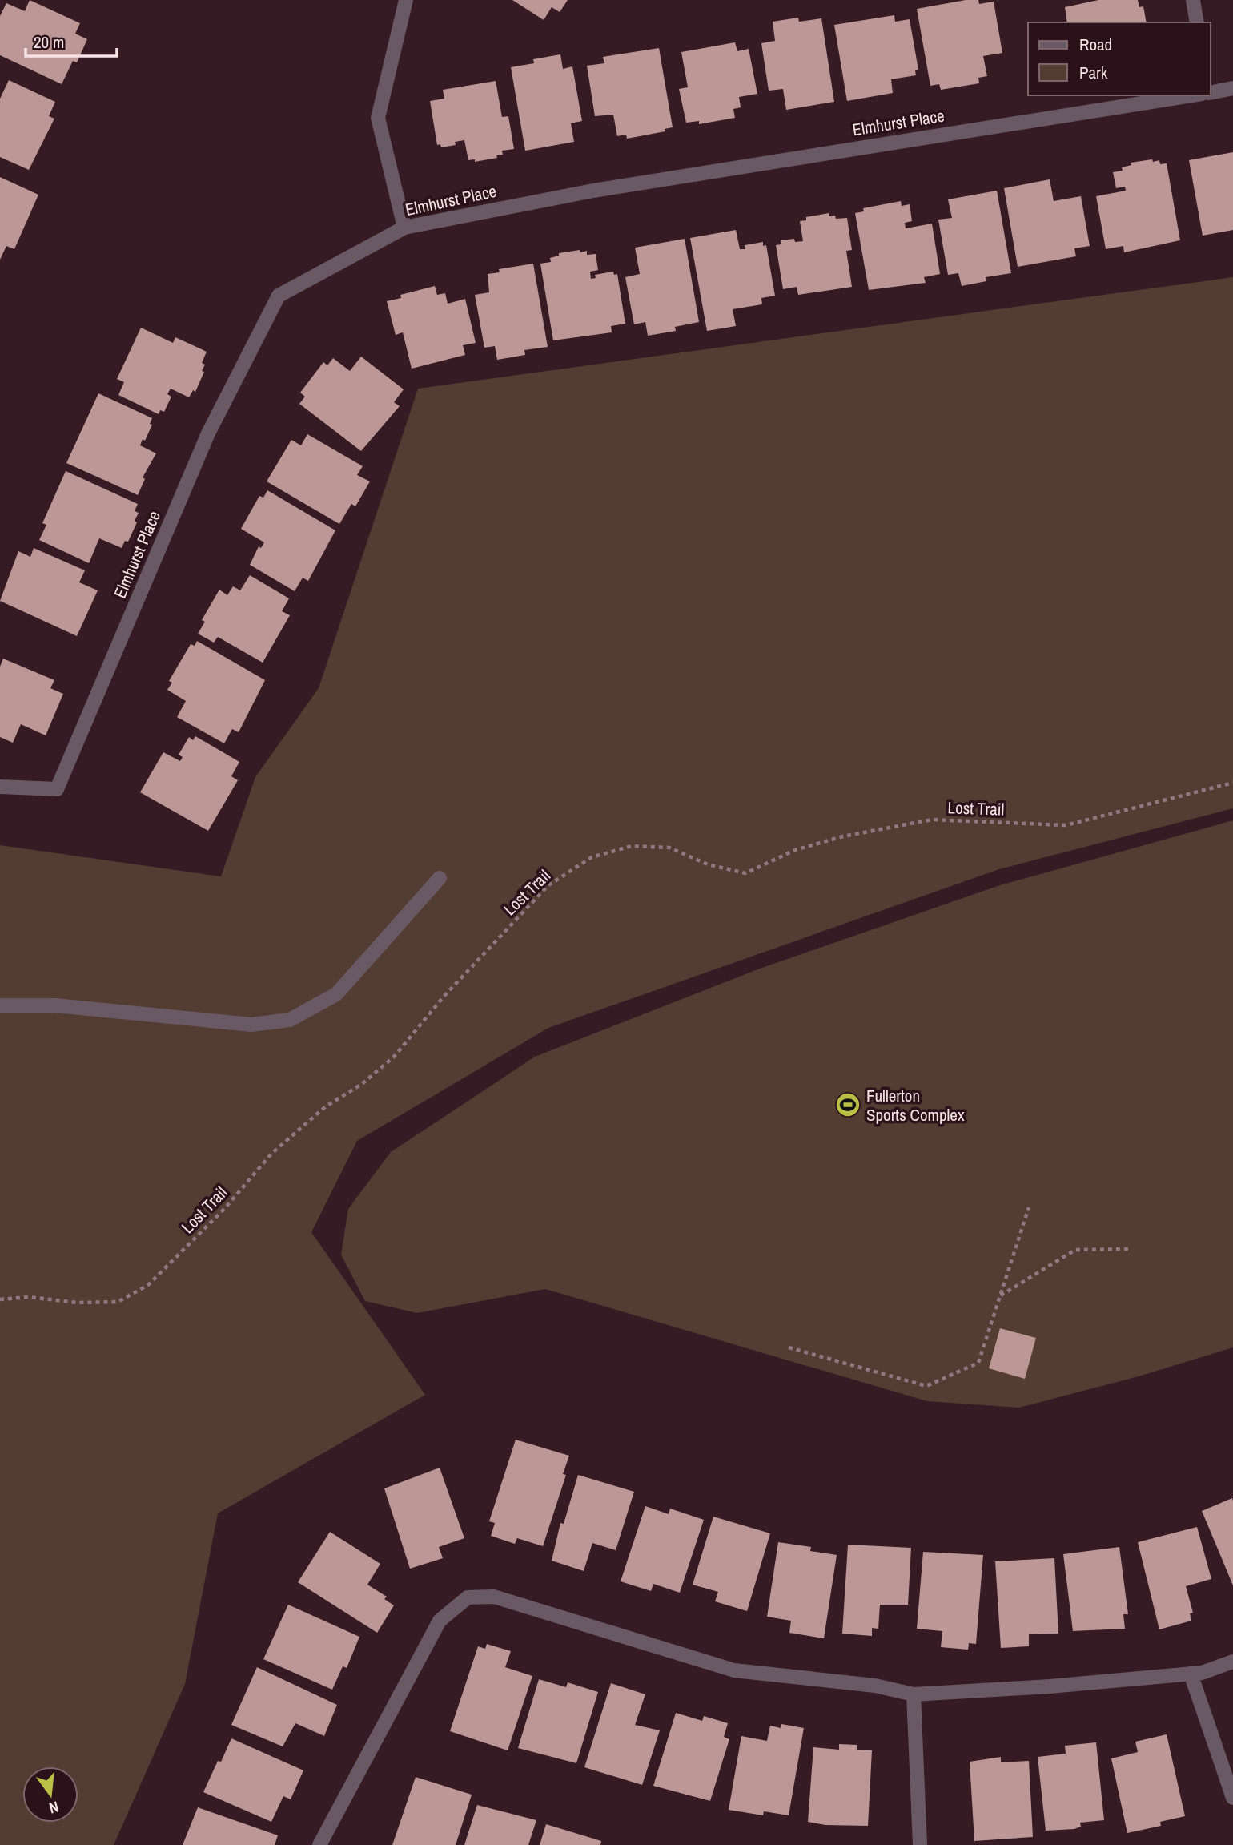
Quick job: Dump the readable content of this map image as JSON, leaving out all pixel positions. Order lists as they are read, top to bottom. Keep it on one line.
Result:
{"streets":{"street":["Elmhurst Place"],"path":["Lost Trail"]},"places":{"sports":["Fullerton Sports Complex"]},"legend":["Road","Park"],"scale_bar":"20 m","north":"bottom"}
